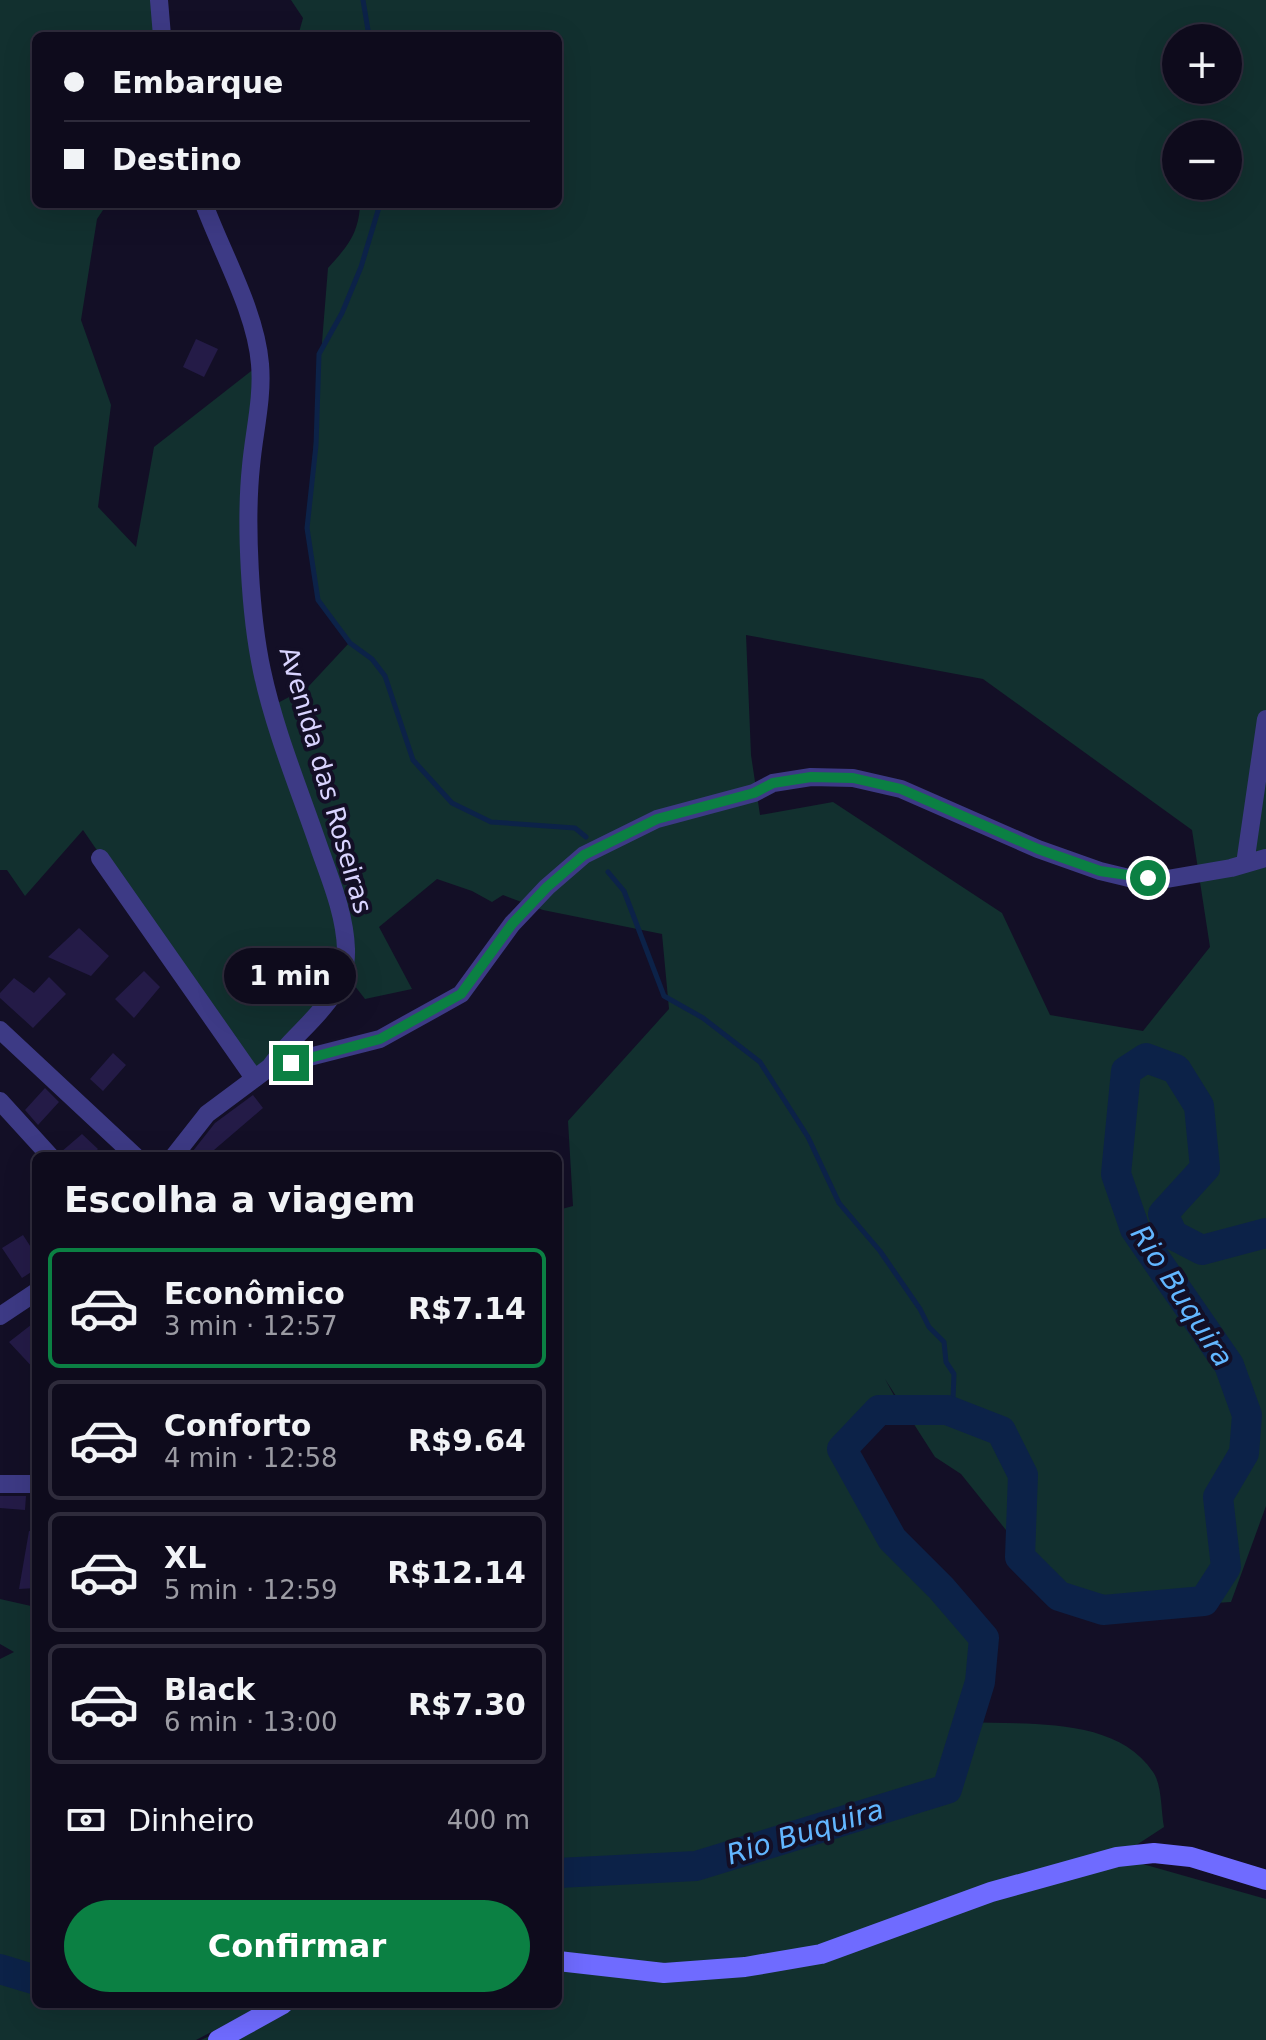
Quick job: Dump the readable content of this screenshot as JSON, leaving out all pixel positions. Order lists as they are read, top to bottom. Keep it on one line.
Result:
{"streets":{"street":["Avenida das Roseiras"]},"water":["Rio Buquira"],"page":{"map_buttons":["+","−"],"banner":["Embarque","Destino"],"bubble":"1 min","heading":"Escolha a viagem","list":[{"name":"Econômico","note":"3 min · 12:57","value":"R$7.14"},{"name":"Conforto","note":"4 min · 12:58","value":"R$9.64"},{"name":"XL","note":"5 min · 12:59","value":"R$12.14"},{"name":"Black","note":"6 min · 13:00","value":"R$7.30"}],"pay":["Dinheiro","400 m"],"buttons":"Confirmar"}}
